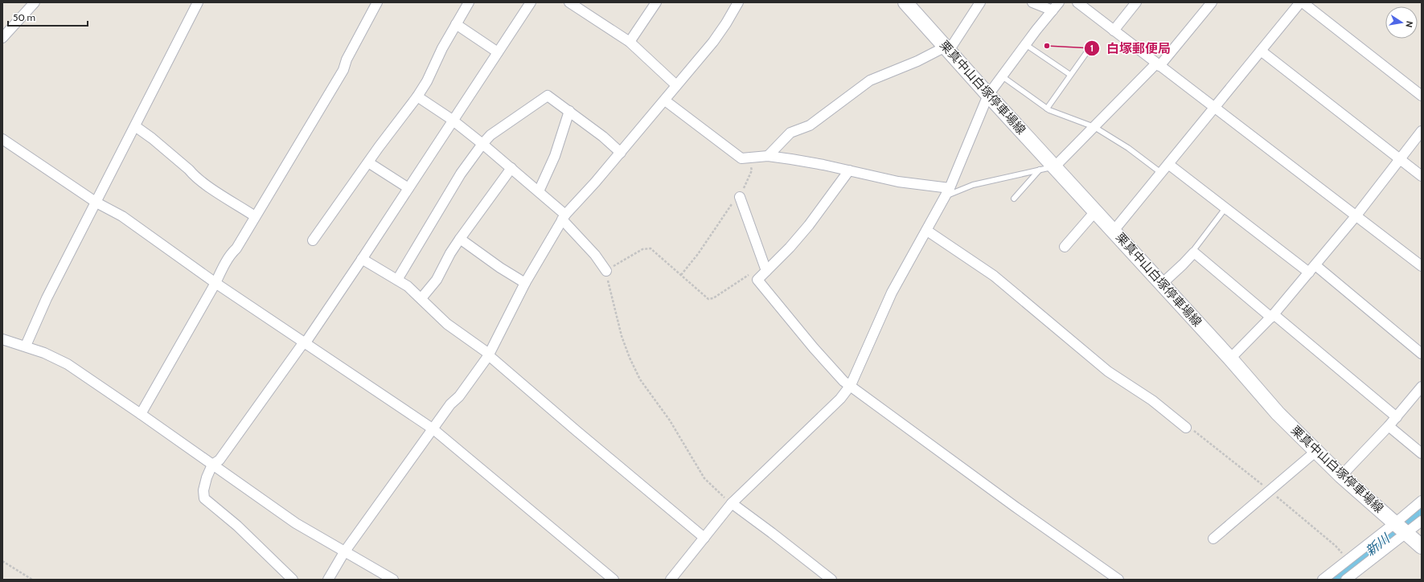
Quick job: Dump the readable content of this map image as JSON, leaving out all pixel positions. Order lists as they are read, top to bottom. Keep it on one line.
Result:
{"streets":{"main road":["栗真中山白塚停車場線"]},"water":["新川"],"places":["白塚郵便局"],"scale_bar":"50 m","north":"right"}
